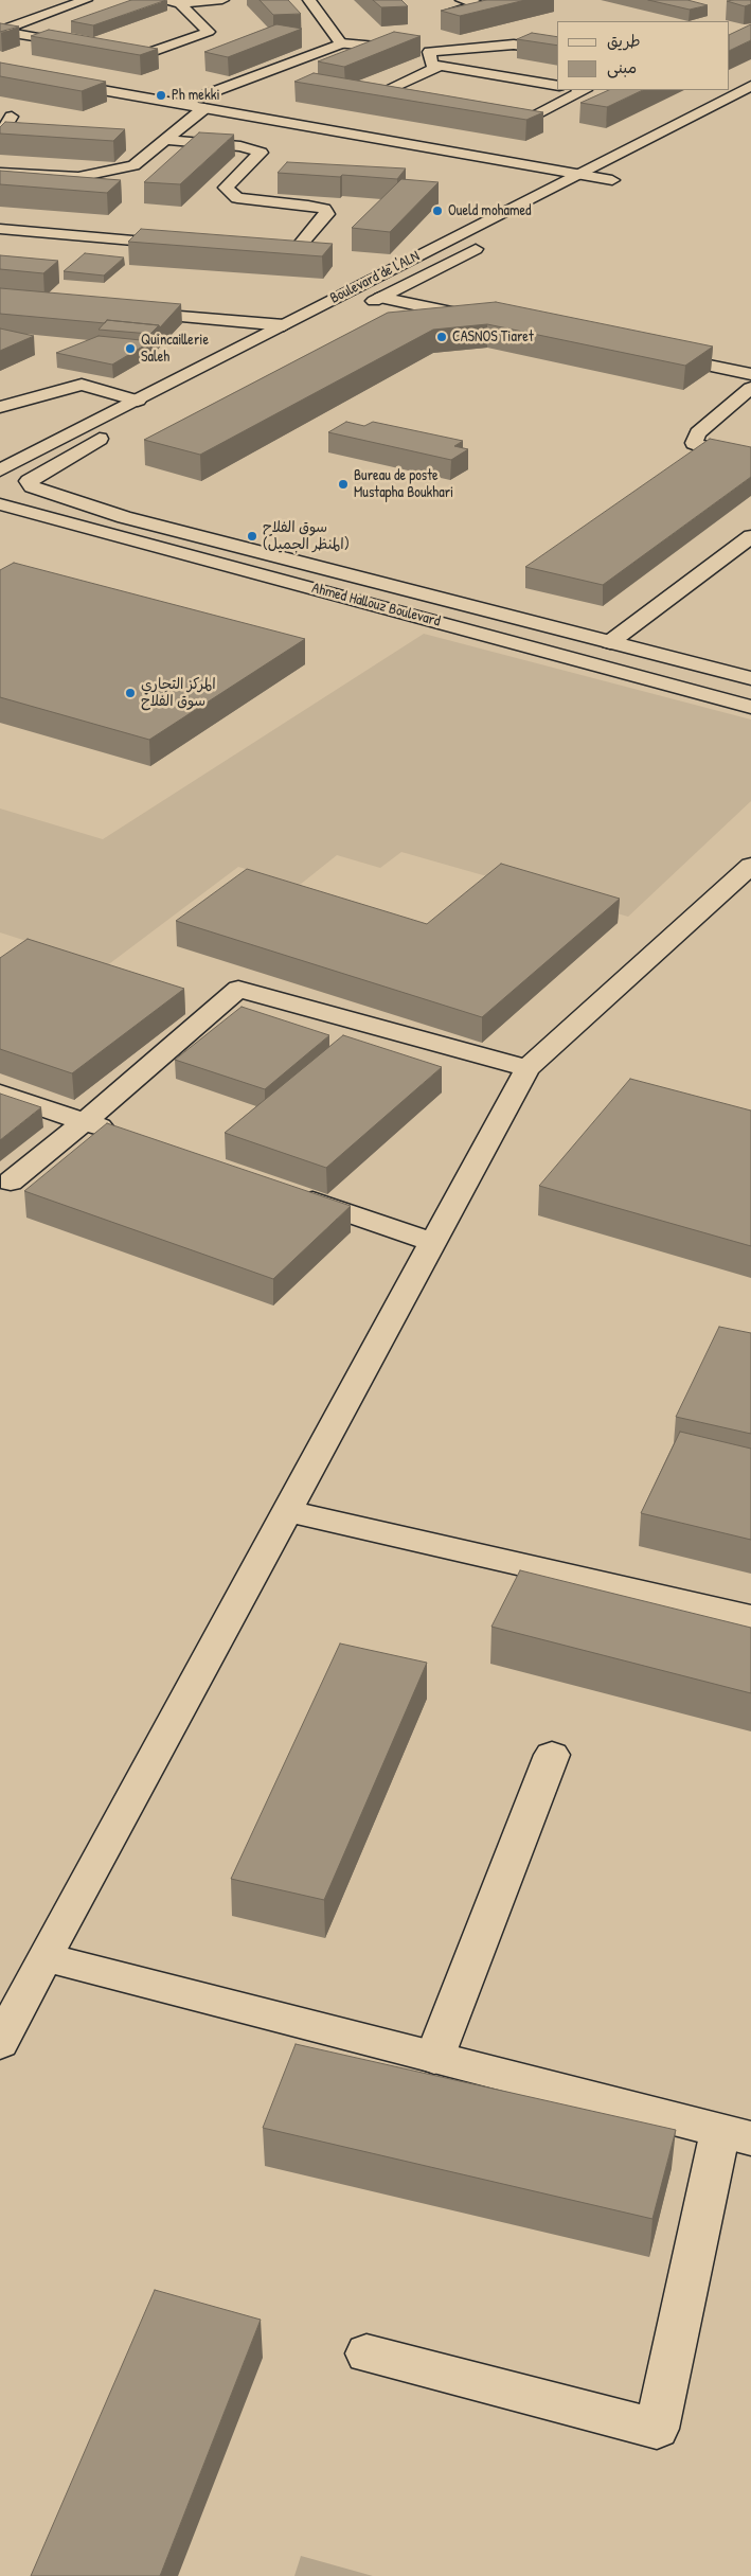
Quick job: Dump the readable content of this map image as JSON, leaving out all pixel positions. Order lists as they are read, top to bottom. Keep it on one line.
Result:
{"streets":{"street":["Boulevard de l'ALN","Ahmed Hallouz Boulevard"]},"crossings":[["Boulevard de l'ALN","Ahmed Hallouz Boulevard"]],"places":["Ph mekki","Oueld mohamed","CASNOS Tiaret","Quincaillerie Saleh","Bureau de poste Mustapha Boukhari","سوق الفلاح (المنظر الجميل)","المركز التجاري سوق الفلاح"],"legend":["طريق","مبنى"]}
